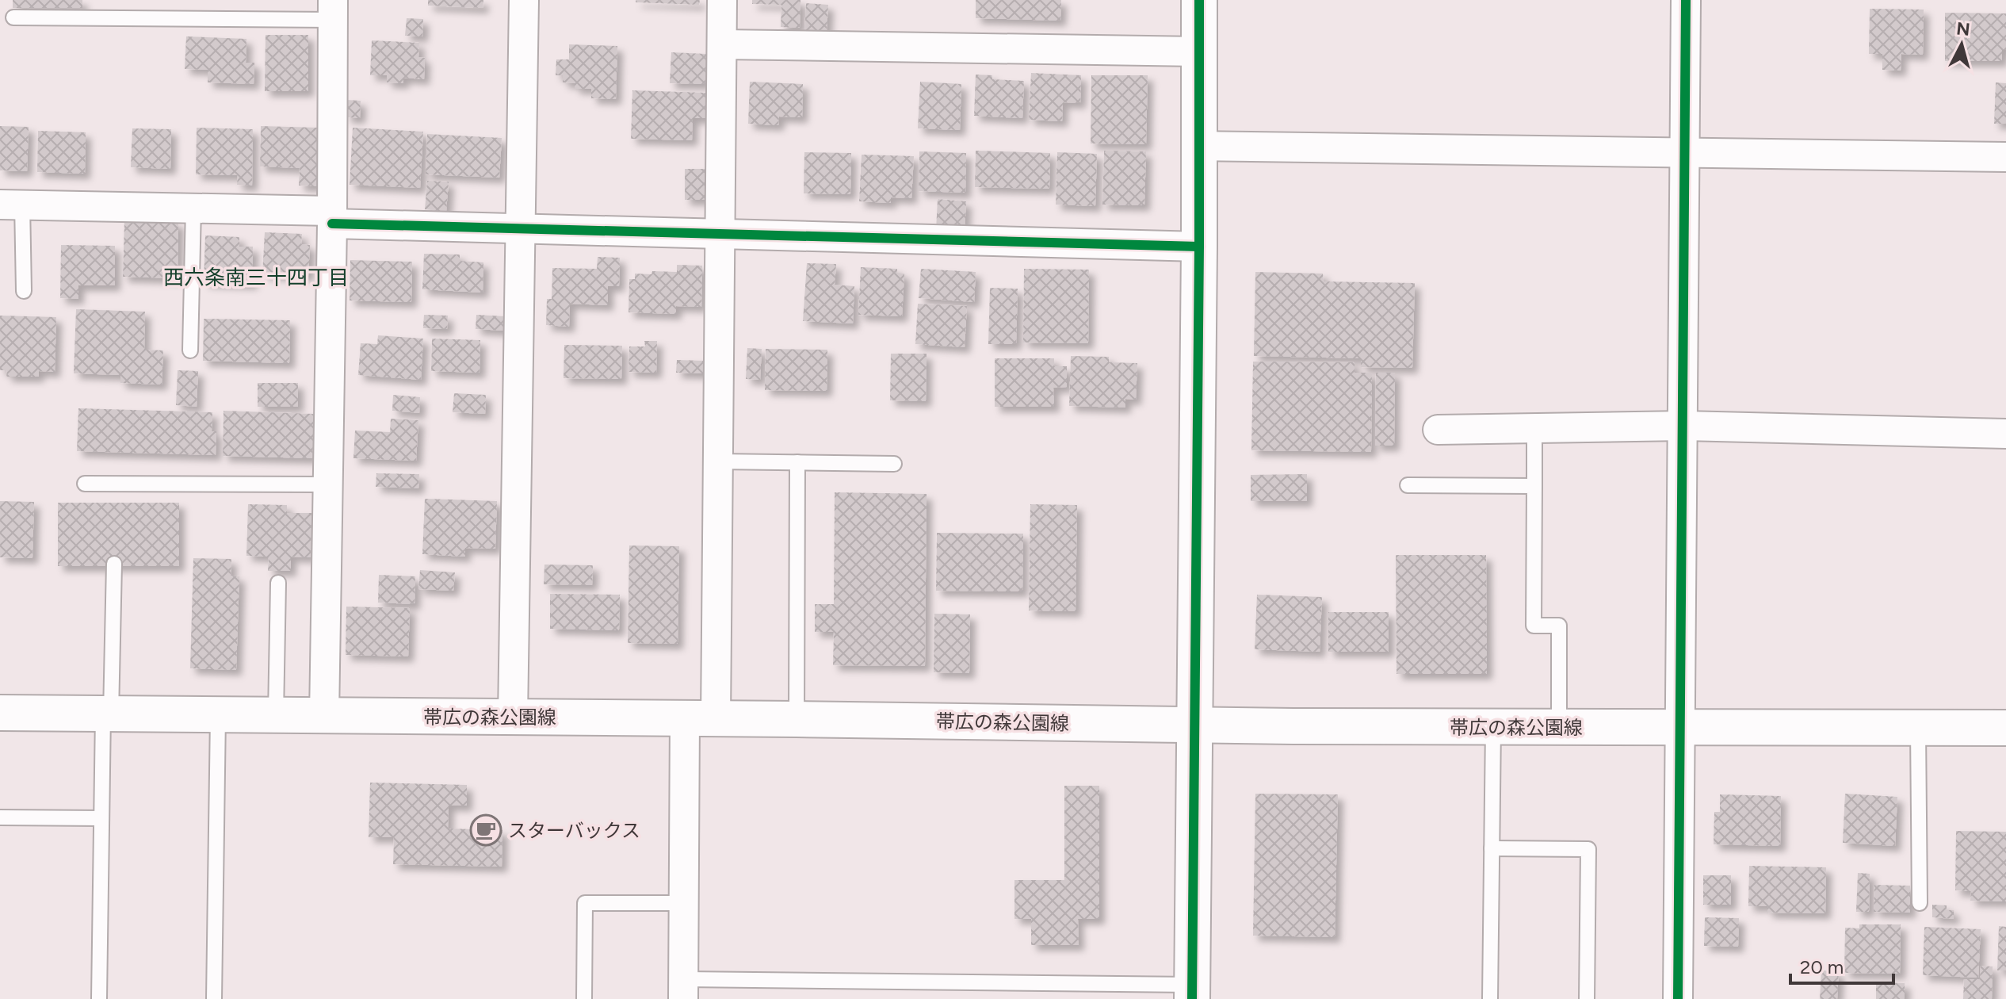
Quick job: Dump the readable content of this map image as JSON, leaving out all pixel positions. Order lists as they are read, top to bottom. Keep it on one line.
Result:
{"streets":{"main road":["帯広の森公園線"]},"districts":["西六条南三十四丁目"],"places":{"cafe":["スターバックス"]},"scale_bar":"20 m","north":"top"}
